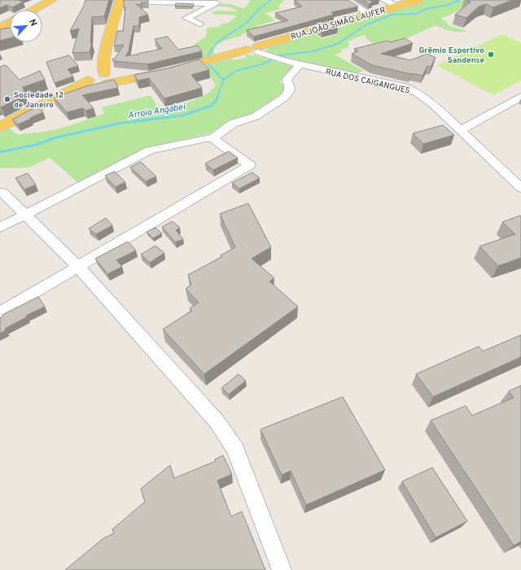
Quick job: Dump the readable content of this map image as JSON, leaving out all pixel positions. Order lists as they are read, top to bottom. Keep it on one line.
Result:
{"streets":{"main road":["RUA JOÃO SIMÃO LAUFER"],"street":["RUA DOS CAIGANGUES"]},"crossings":[["RUA JOÃO SIMÃO LAUFER","RUA DOS CAIGANGUES"]],"water":["Arroio Angabeí"],"places":["Grêmio Esportivo Sandense","Sociedade 12 de Janeiro"],"north":"top right"}
